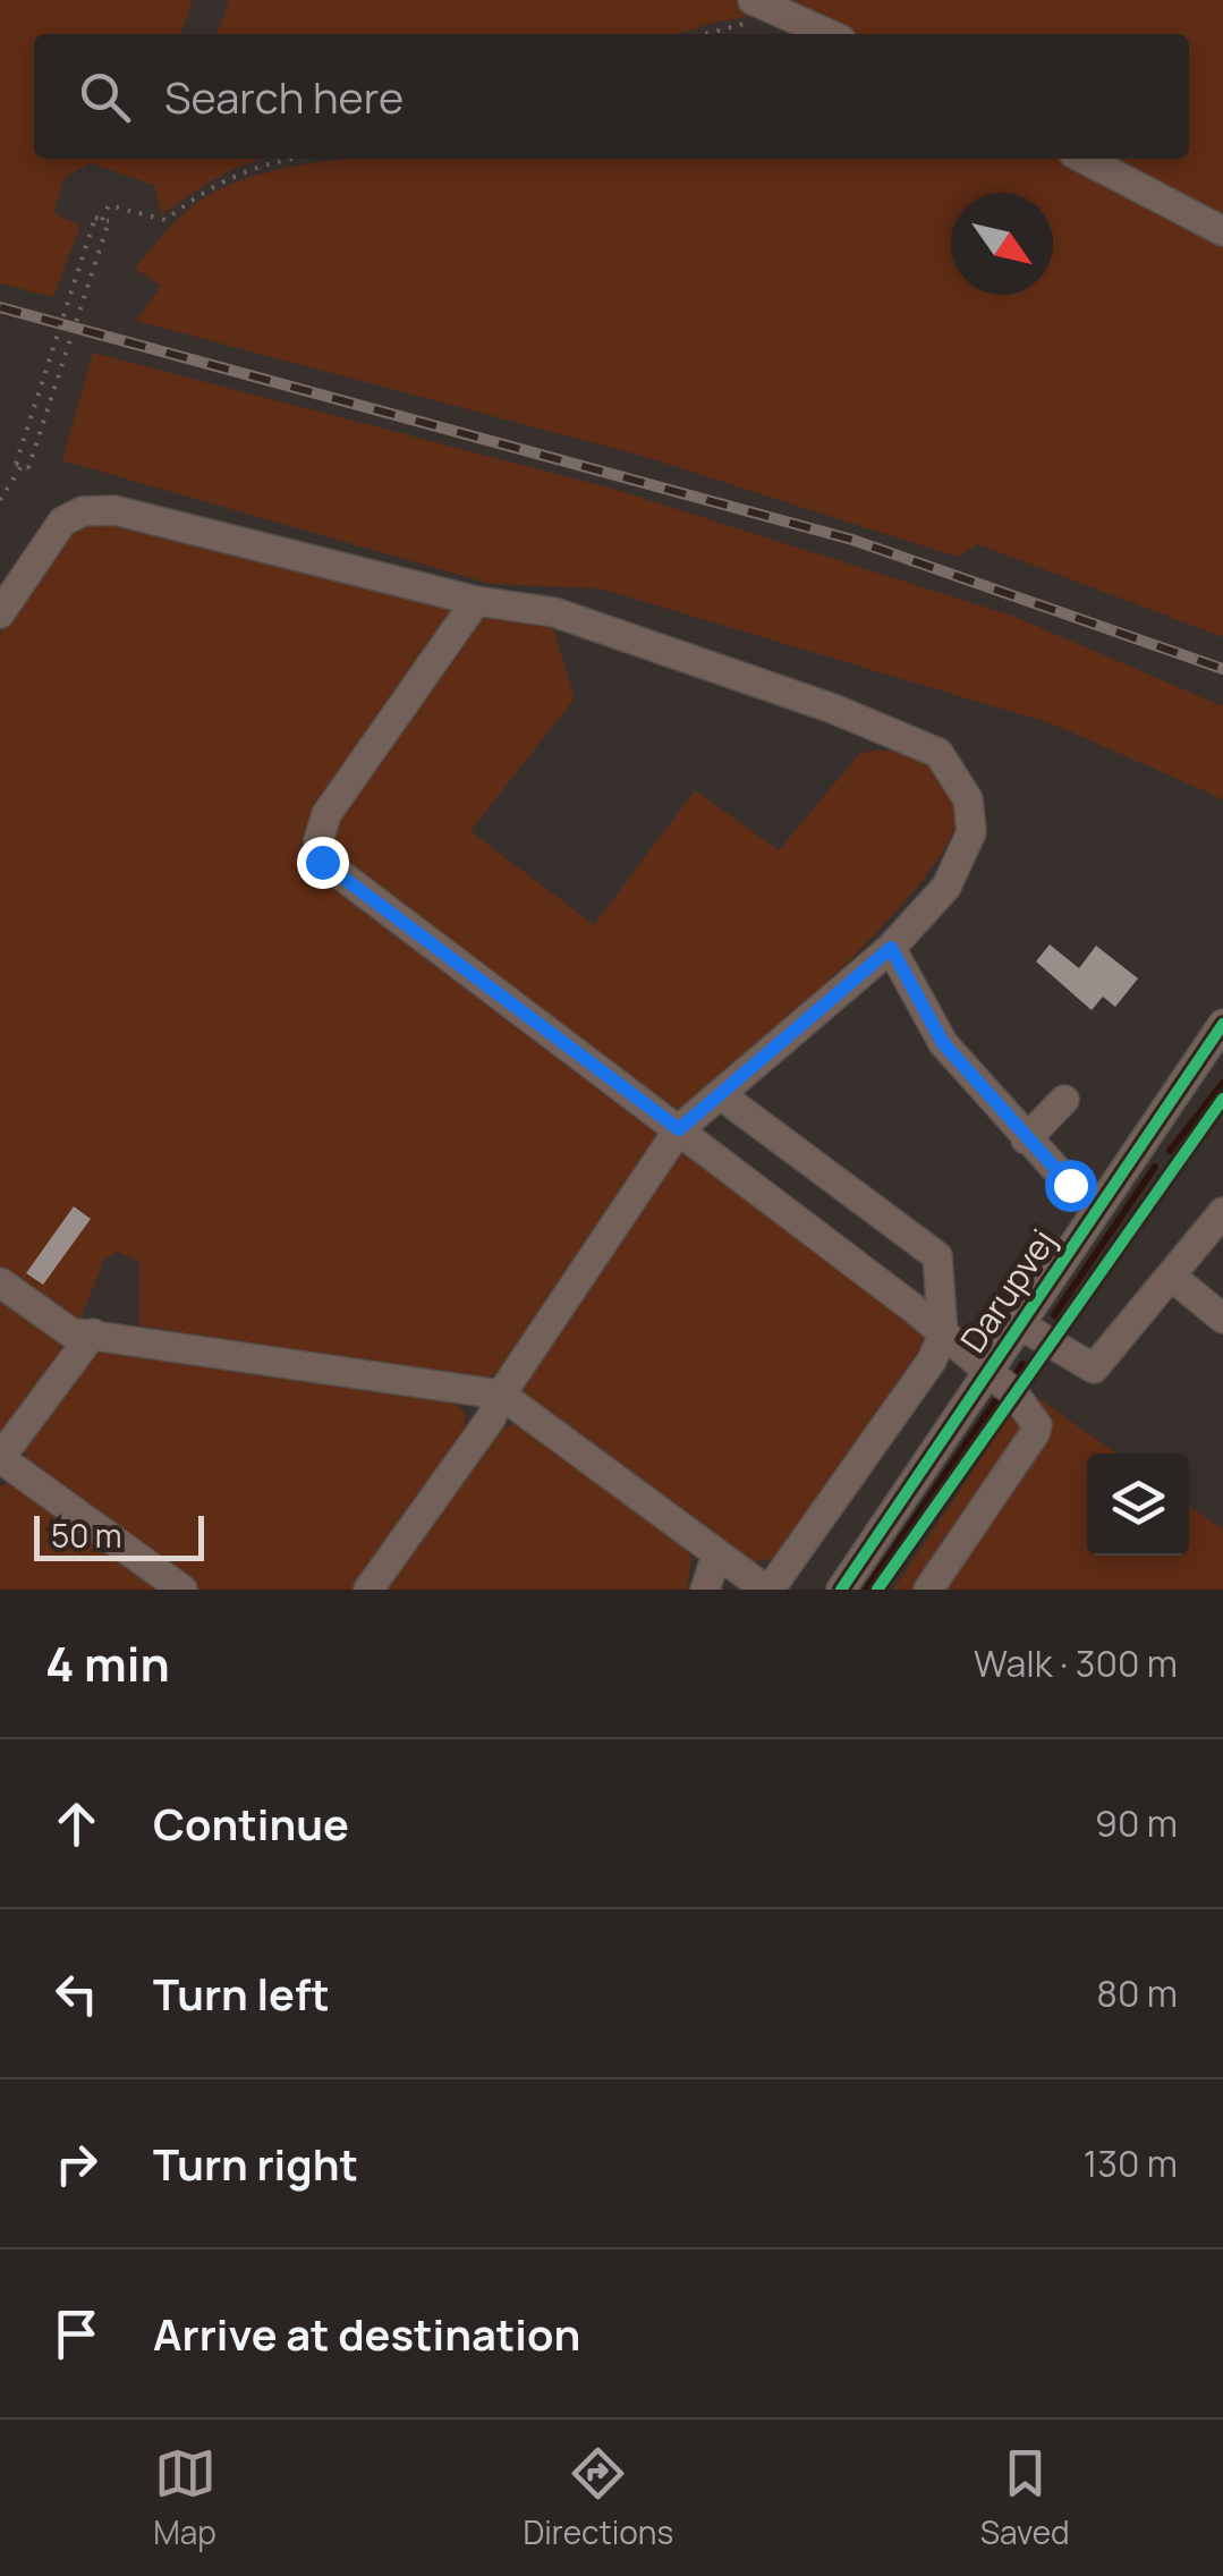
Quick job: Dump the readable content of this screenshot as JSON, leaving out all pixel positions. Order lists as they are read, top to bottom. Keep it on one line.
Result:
{"streets":{"street":["Darupvej"]},"scale_bar":"50 m","north":"bottom right","page":{"search":"Search here","scale":"50 m","heading":["4 min","Walk · 300 m"],"list":[["Continue","90 m"],["Turn left","80 m"],["Turn right","130 m"],"Arrive at destination"],"nav":["Map","Directions","Saved"]}}
